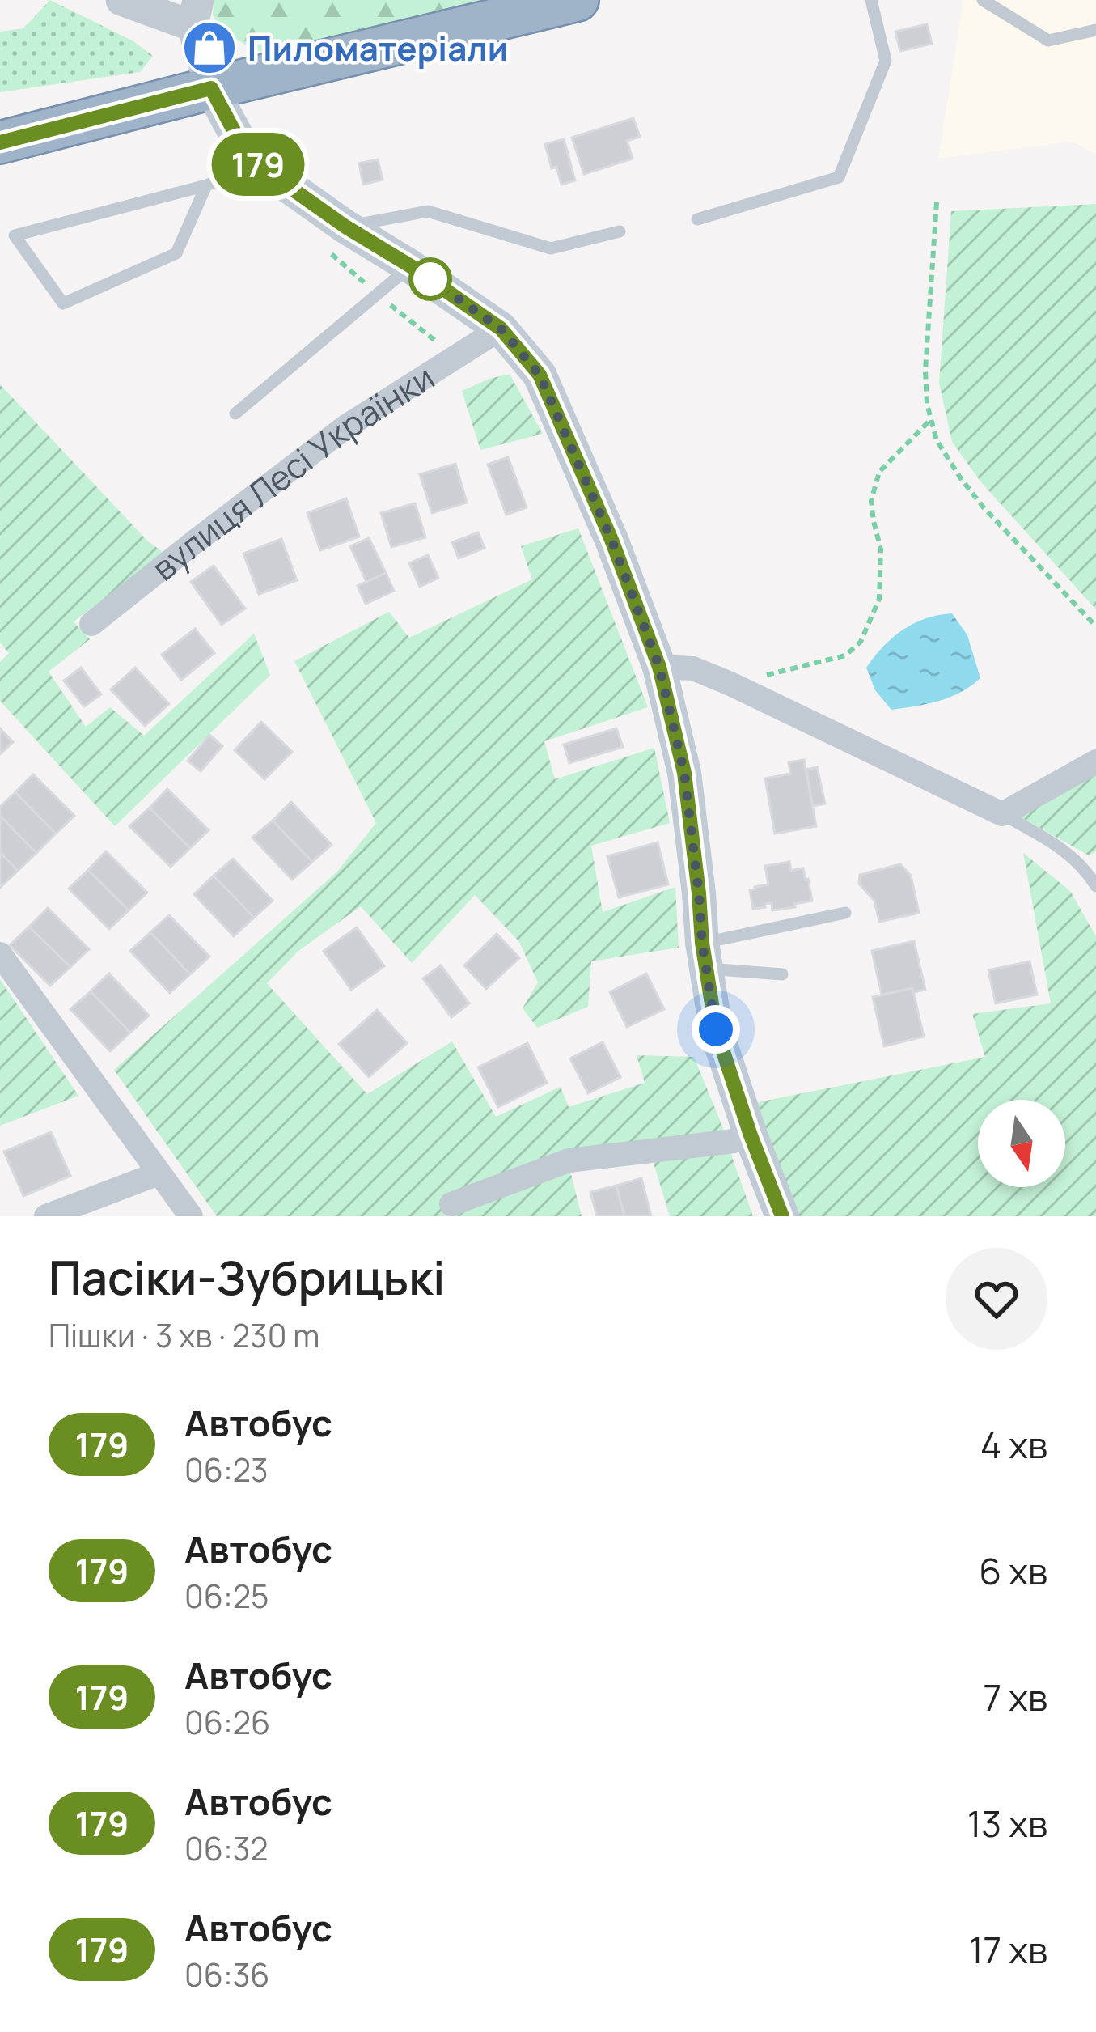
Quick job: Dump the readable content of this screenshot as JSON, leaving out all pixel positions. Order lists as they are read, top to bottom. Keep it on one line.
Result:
{"streets":{"street":["вулиця Лесі Українки"]},"places":{"shop":["Пиломатеріали"]},"lines":["bus line 179"],"north":"bottom","page":{"on_map":"179","heading":["Пасіки-Зубрицькі","Пішки · 3 хв · 230 m"],"list":[{"mark":"179","name":"Автобус","note":"06:23","value":"4 хв"},{"mark":"179","name":"Автобус","note":"06:25","value":"6 хв"},{"mark":"179","name":"Автобус","note":"06:26","value":"7 хв"},{"mark":"179","name":"Автобус","note":"06:32","value":"13 хв"},{"mark":"179","name":"Автобус","note":"06:36","value":"17 хв"}]}}
